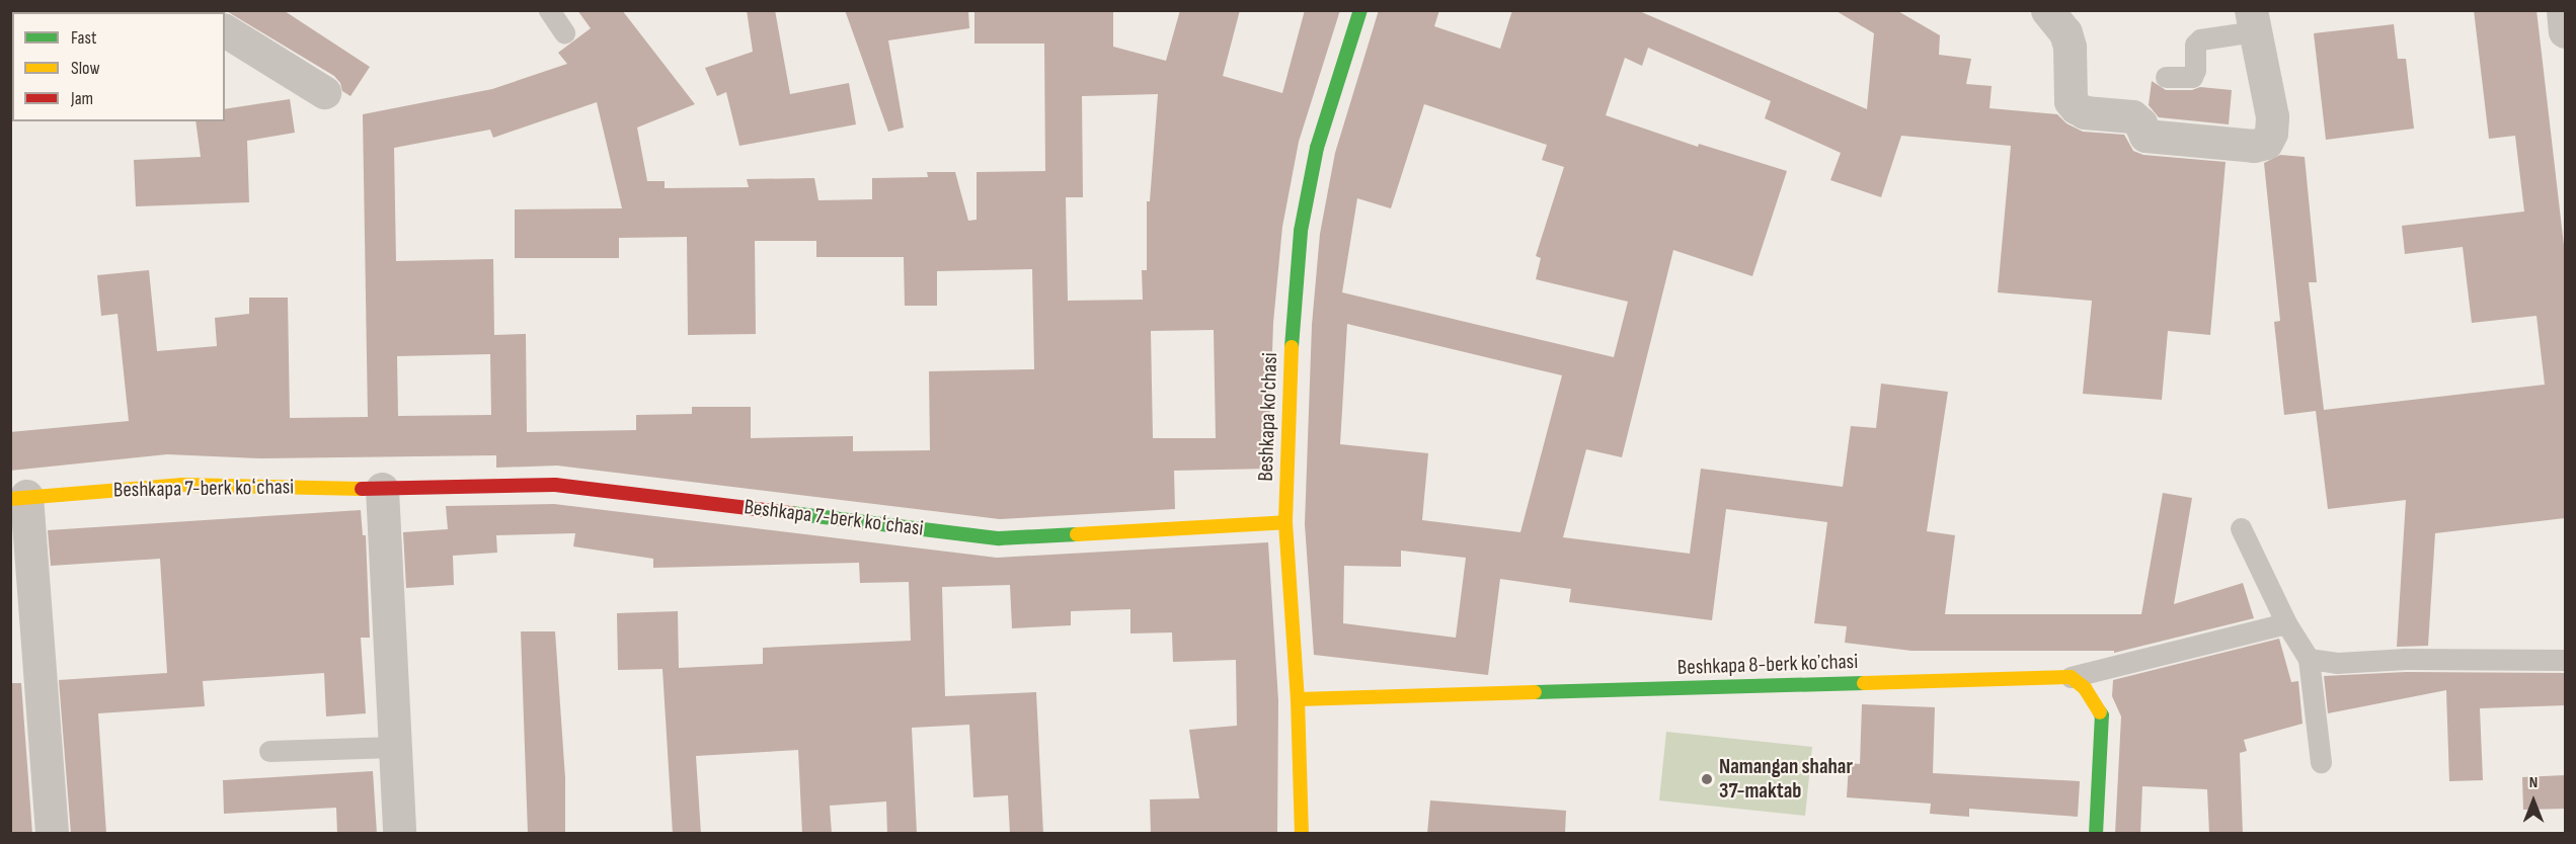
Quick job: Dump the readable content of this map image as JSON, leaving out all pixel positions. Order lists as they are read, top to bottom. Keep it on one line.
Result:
{"streets":{"street":["Beshkapa ko'chasi","Beshkapa 7-berk koʻchasi","Beshkapa 8-berk koʼchasi"]},"crossings":[["Beshkapa ko'chasi","Beshkapa 7-berk koʻchasi"],["Beshkapa ko'chasi","Beshkapa 8-berk koʼchasi"]],"places":["Namangan shahar 37-maktab"],"legend":["Fast","Slow","Jam"],"north":"top"}
